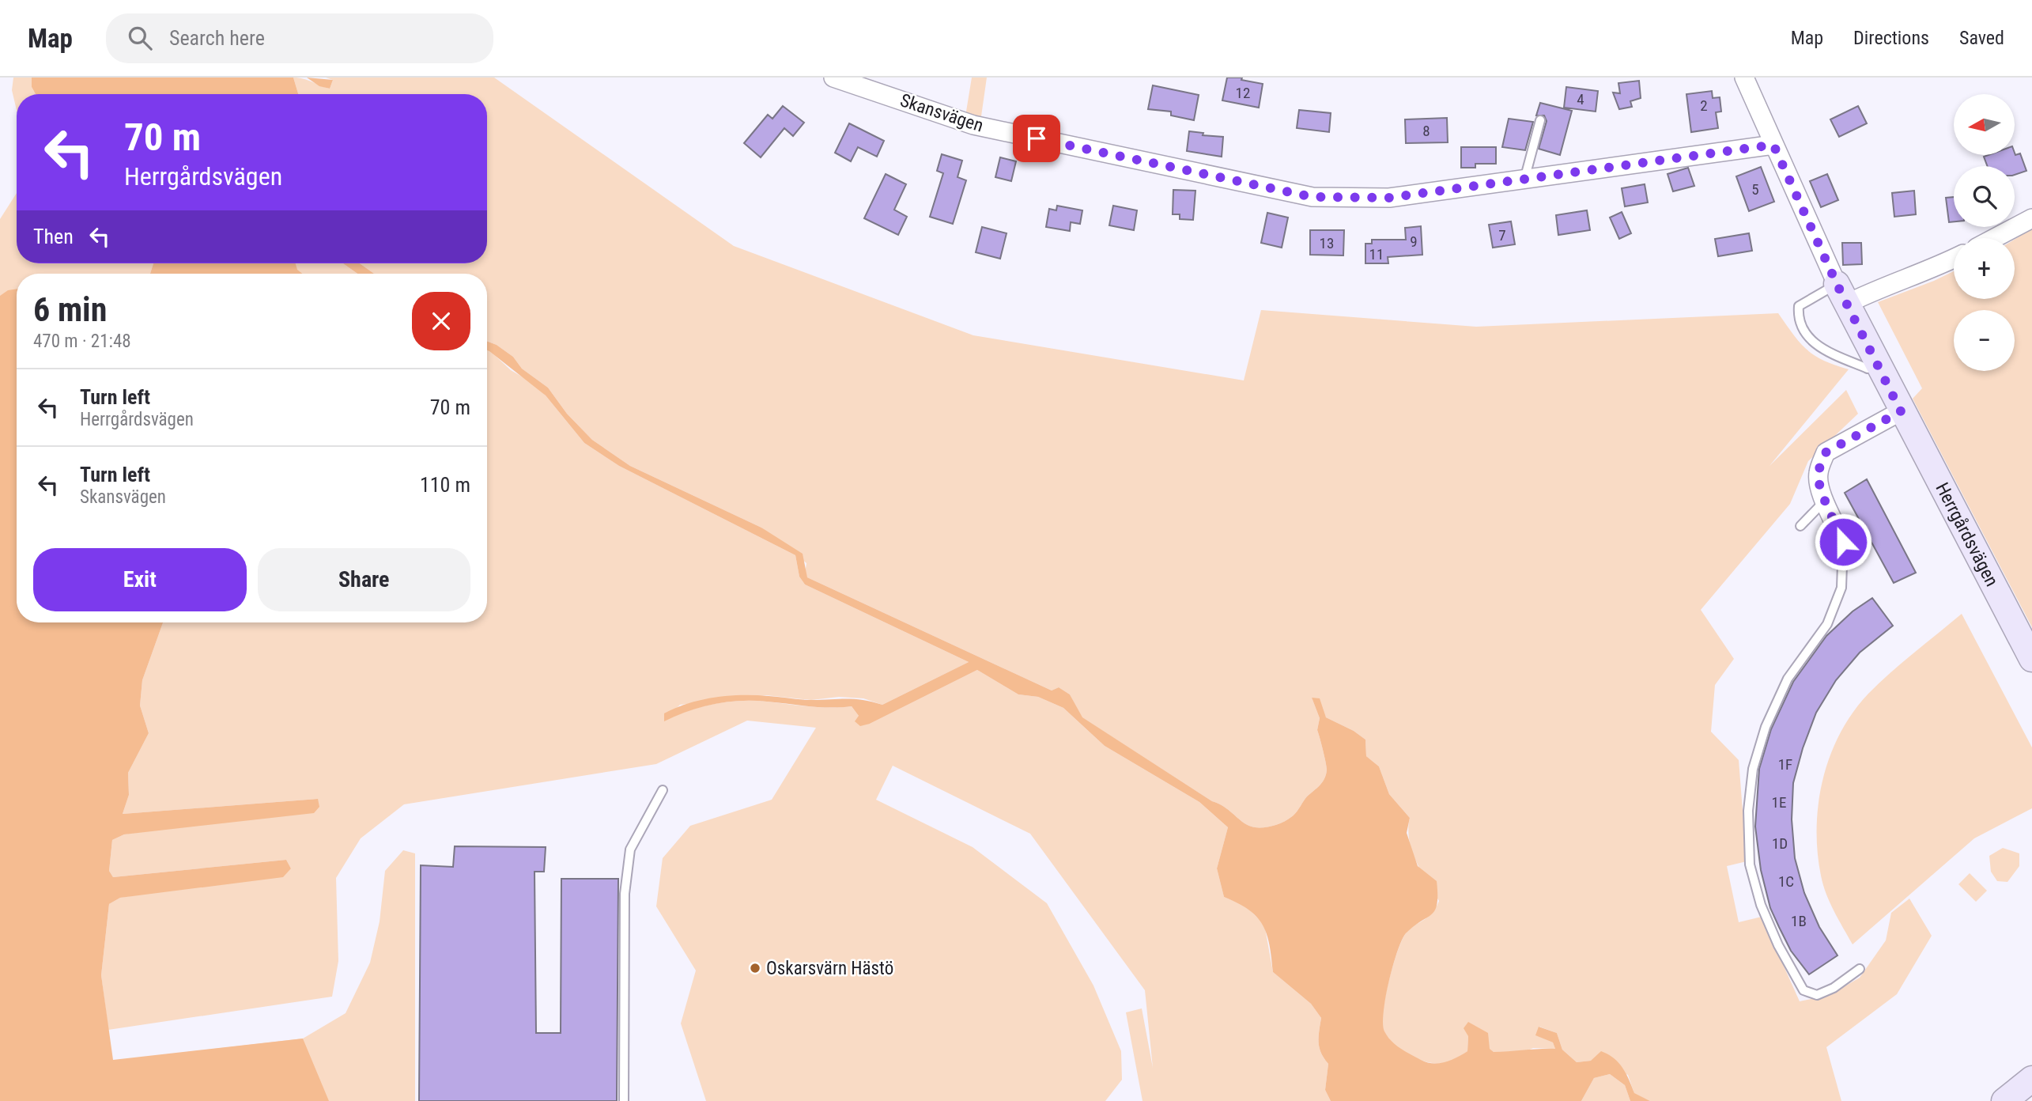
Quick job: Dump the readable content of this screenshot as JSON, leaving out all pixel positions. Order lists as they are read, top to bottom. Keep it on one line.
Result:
{"streets":{"street":["Skansvägen","Herrgårdsvägen"]},"crossings":[["Skansvägen","Herrgårdsvägen"]],"places":["Oskarsvärn Hästö"],"house_numbers":["12","4","2","8","5","7","9","13","11","1F","1E","1D","1C","1B"],"north":"left","page":{"header":"Map","search":"Search here","nav":["Map","Directions","Saved"],"map_buttons":["+","−"],"turn":["70 m","Herrgårdsvägen"],"then":"Then","heading":["6 min","470 m · 21:48"],"list":[{"name":"Turn left","note":"Herrgårdsvägen","value":"70 m"},{"name":"Turn left","note":"Skansvägen","value":"110 m"}],"buttons":["Exit","Share"]}}
